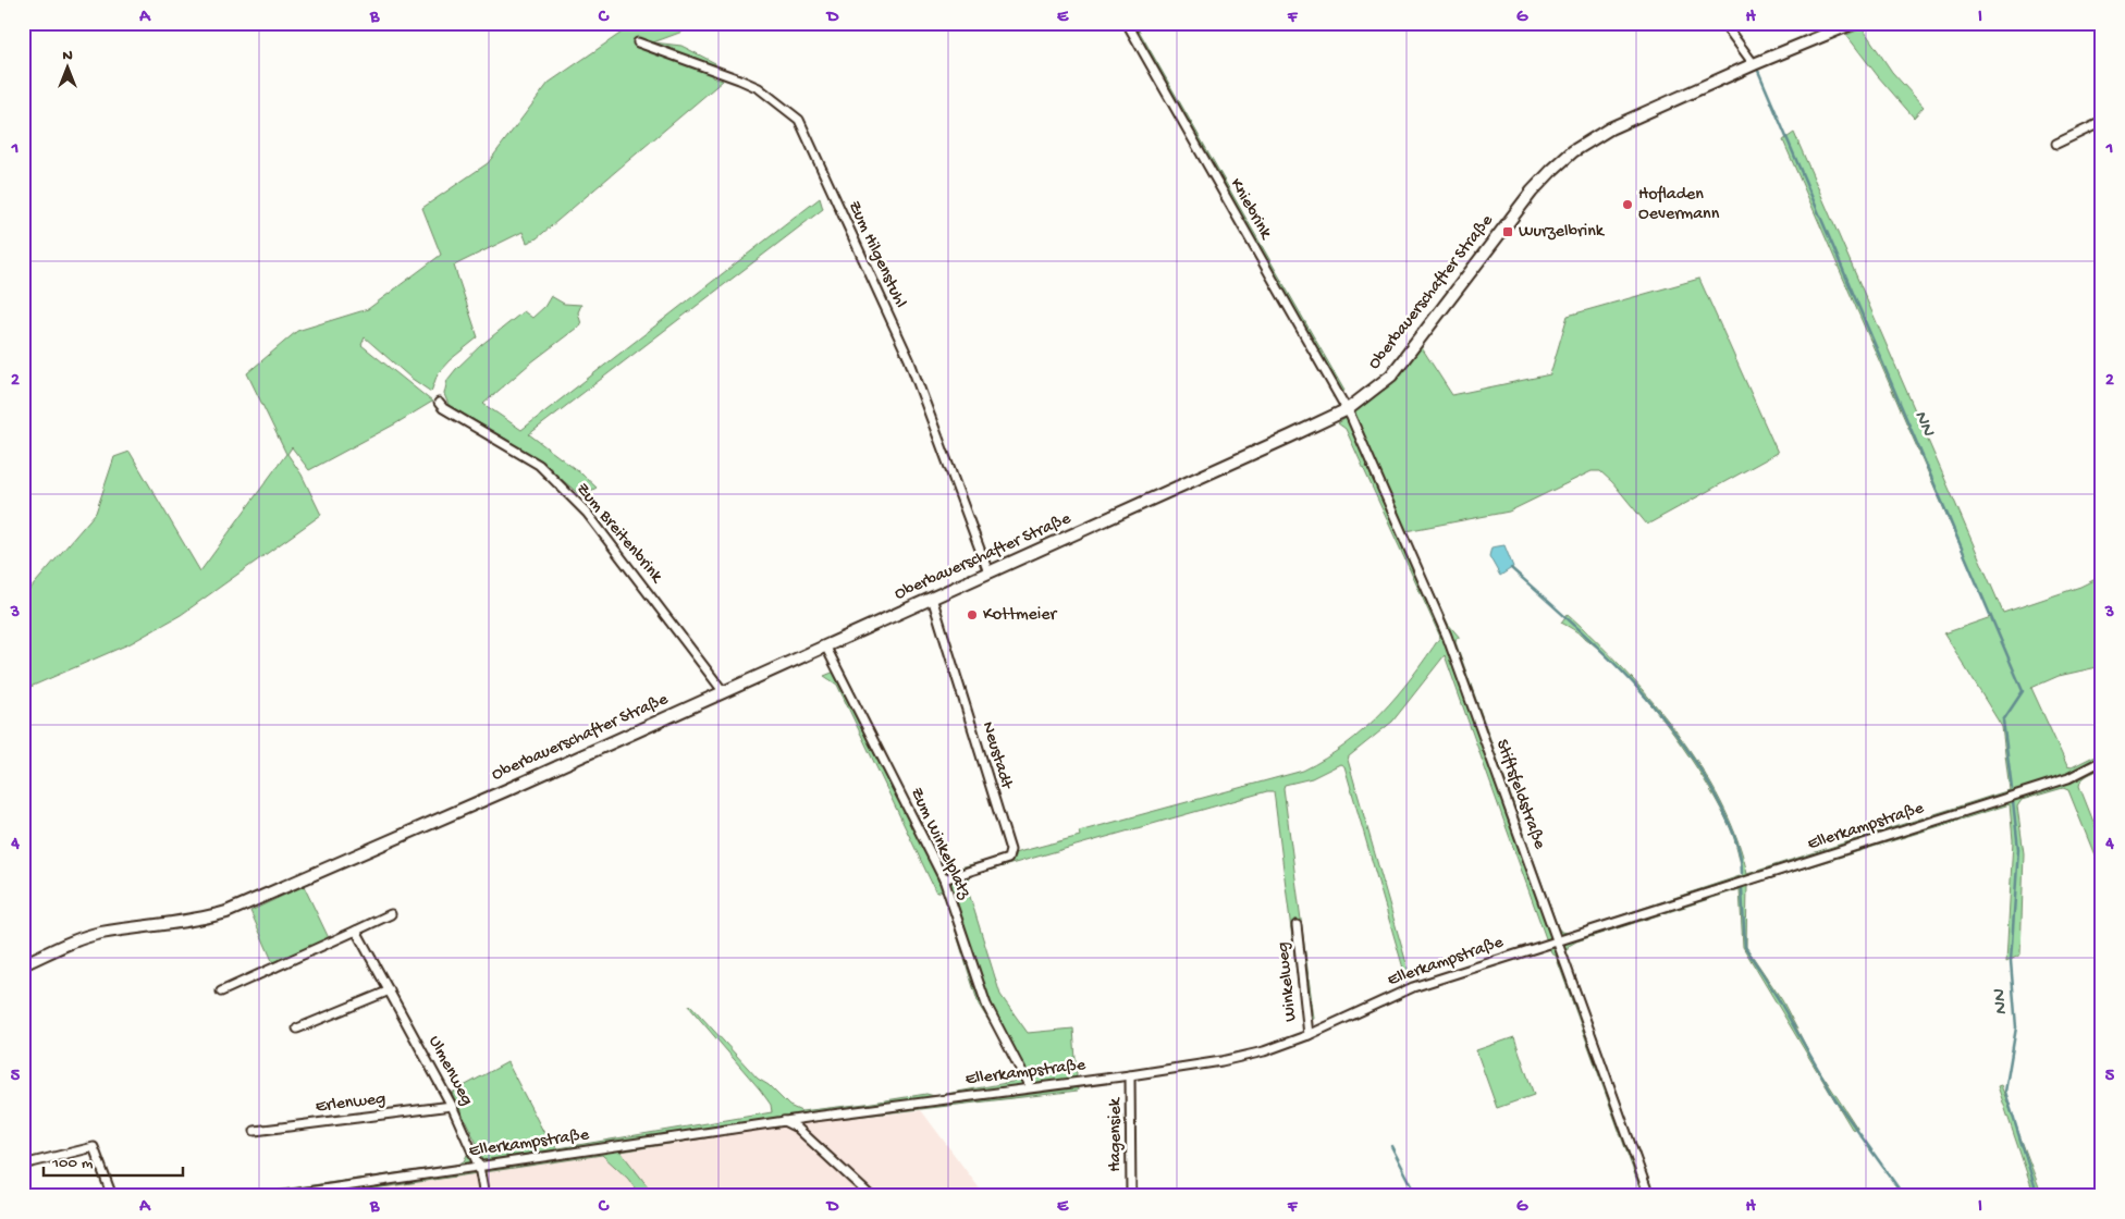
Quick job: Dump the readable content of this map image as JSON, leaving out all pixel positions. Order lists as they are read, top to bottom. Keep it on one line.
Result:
{"streets":{"main road":["Oberbauerschafter Straße"],"street":["Kniebrink","Zum Hilgenstuhl","Zum Breitenbrink","Neustadt","Stiftsfeldstraße","Ellerkampstraße","Zum Winkelplatz","Winkelweg","Ulmenweg","Erlenweg","Hagensiek"]},"crossings":[["Kniebrink","Oberbauerschafter Straße"],["Kniebrink","Stiftsfeldstraße"],["Zum Hilgenstuhl","Oberbauerschafter Straße"],["Oberbauerschafter Straße","Zum Breitenbrink"],["Oberbauerschafter Straße","Neustadt"],["Oberbauerschafter Straße","Stiftsfeldstraße"],["Oberbauerschafter Straße","Zum Winkelplatz"],["Neustadt","Zum Winkelplatz"],["Stiftsfeldstraße","Ellerkampstraße"],["Ellerkampstraße","Zum Winkelplatz"],["Ellerkampstraße","Winkelweg"],["Ellerkampstraße","Ulmenweg"],["Ellerkampstraße","Hagensiek"],["Ulmenweg","Erlenweg"]],"water":["NN"],"places":{"other":["Hofladen Oevermann","Kottmeier"],"transit":["Wurzelbrink"]},"scale_bar":"100 m","north":"top","grid":{"columns":["A","B","C","D","E","F","G","H","I"],"rows":["1","2","3","4","5"]}}
